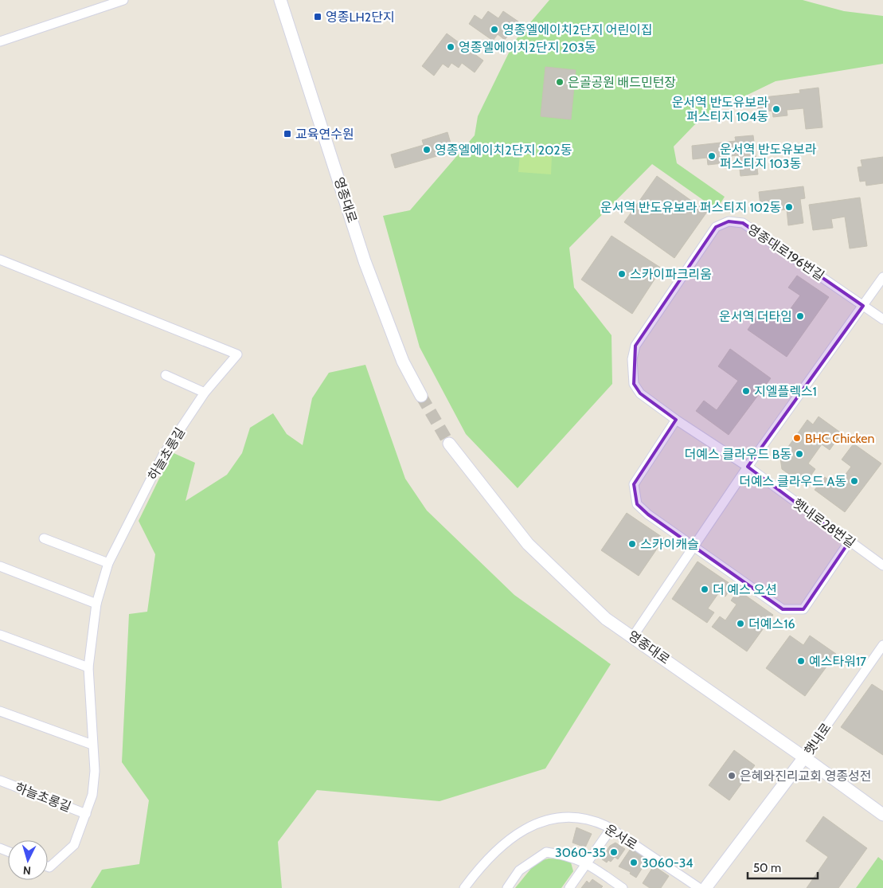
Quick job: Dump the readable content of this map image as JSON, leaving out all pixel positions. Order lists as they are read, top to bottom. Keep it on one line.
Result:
{"streets":{"main road":["영종대로","햇내로"],"street":["영종대로196번길","하늘초롱길","햇내로28번길","운서로"]},"crossings":[["영종대로","햇내로"],["영종대로196번길","햇내로28번길"]],"places":{"transit":["영종LH2단지","교육연수원"],"other":["영종엘에이치2단지 어린이집","영종엘에이치2단지 203동","은골공원 배드민턴장","운서역 반도유보라 퍼스티지 104동","영종엘에이치2단지 202동","운서역 반도유보라 퍼스티지 103동","운서역 반도유보라 퍼스티지 102동","스카이파크리움","운서역 더타임","지엘플렉스1","BHC Chicken","더예스 클라우드 B동","더예스 클라우드 A동","스카이캐슬","더 예스 오션","더예스16","예스타워17","은혜와진리교회 영종성전","3060-35","3060-34"]},"scale_bar":"50 m","north":"bottom"}
